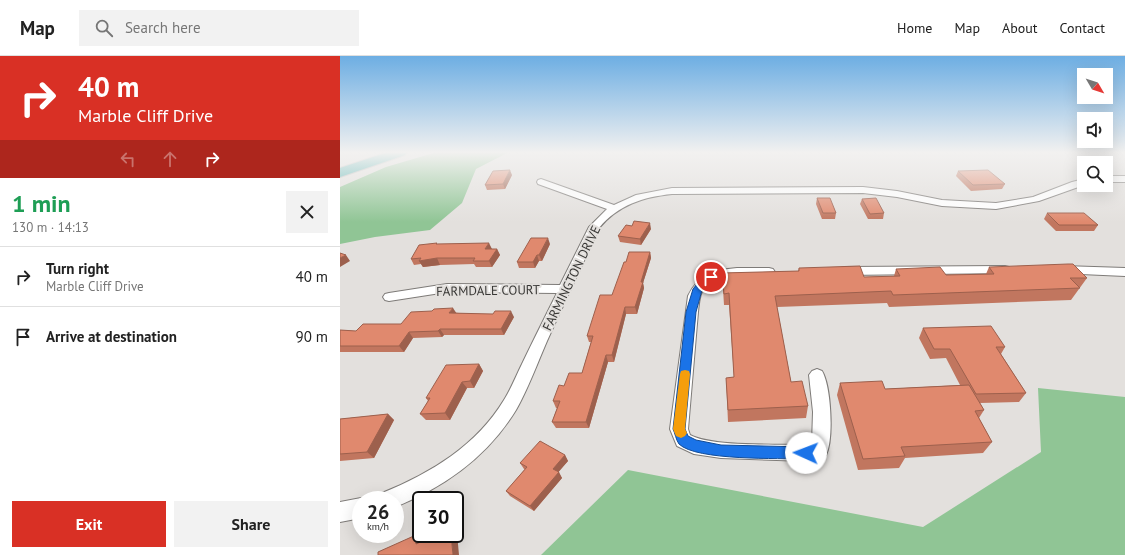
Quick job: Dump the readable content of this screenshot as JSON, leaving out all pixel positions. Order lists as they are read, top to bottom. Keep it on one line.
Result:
{"streets":{"street":["FARMINGTON DRIVE","FARMDALE COURT"]},"crossings":[["FARMINGTON DRIVE","FARMDALE COURT"]],"north":"bottom right","page":{"header":"Map","search":"Search here","nav":["Home","Map","About","Contact"],"turn":["40 m","Marble Cliff Drive"],"heading":["1 min","130 m · 14:13"],"list":[{"name":"Turn right","note":"Marble Cliff Drive","value":"40 m"},{"name":"Arrive at destination","value":"90 m"}],"speed":"26 km/h","limit":"30","buttons":["Exit","Share"]}}
